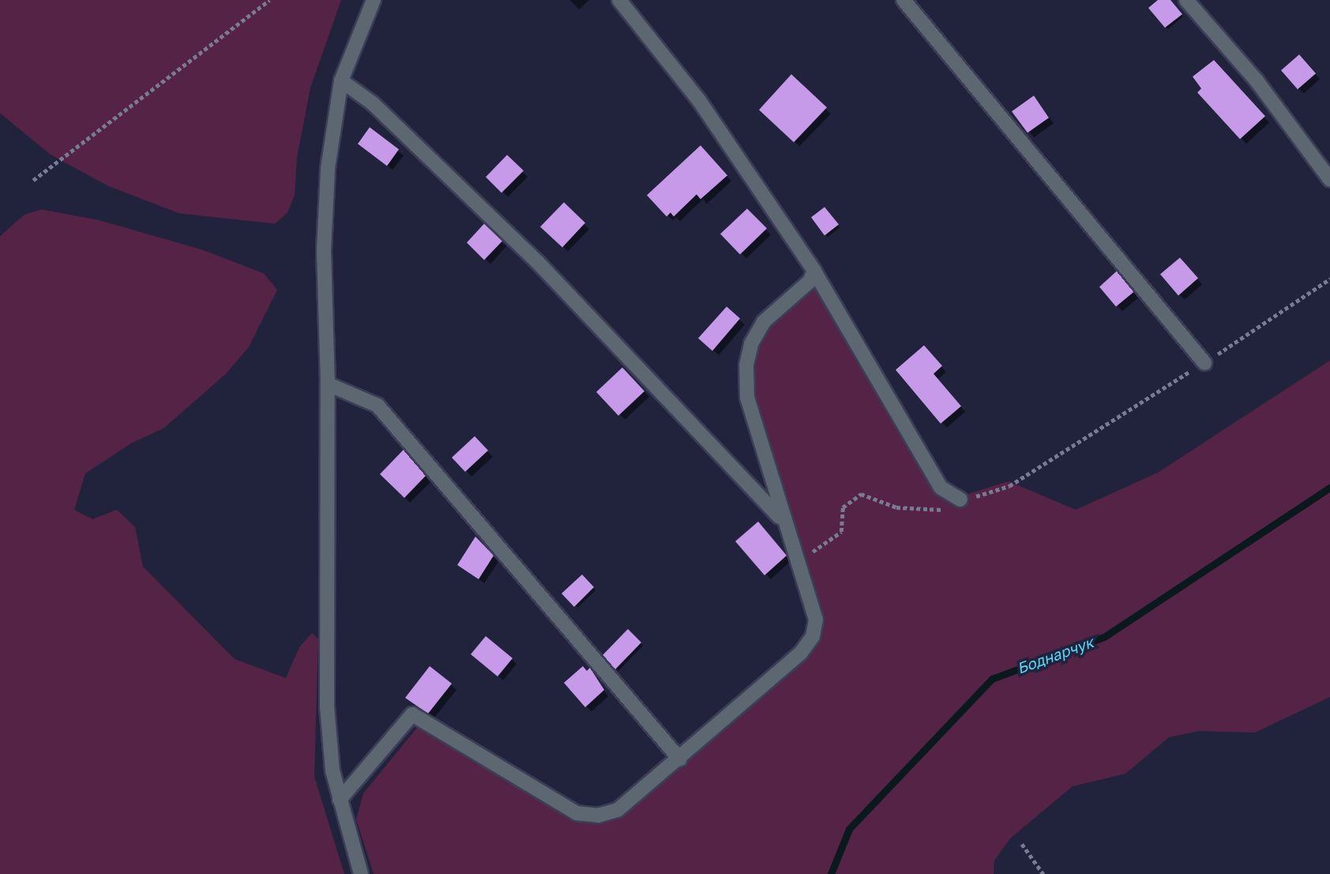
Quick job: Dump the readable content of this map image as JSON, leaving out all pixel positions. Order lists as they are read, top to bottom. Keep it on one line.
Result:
{"water":["Боднарчук"]}
